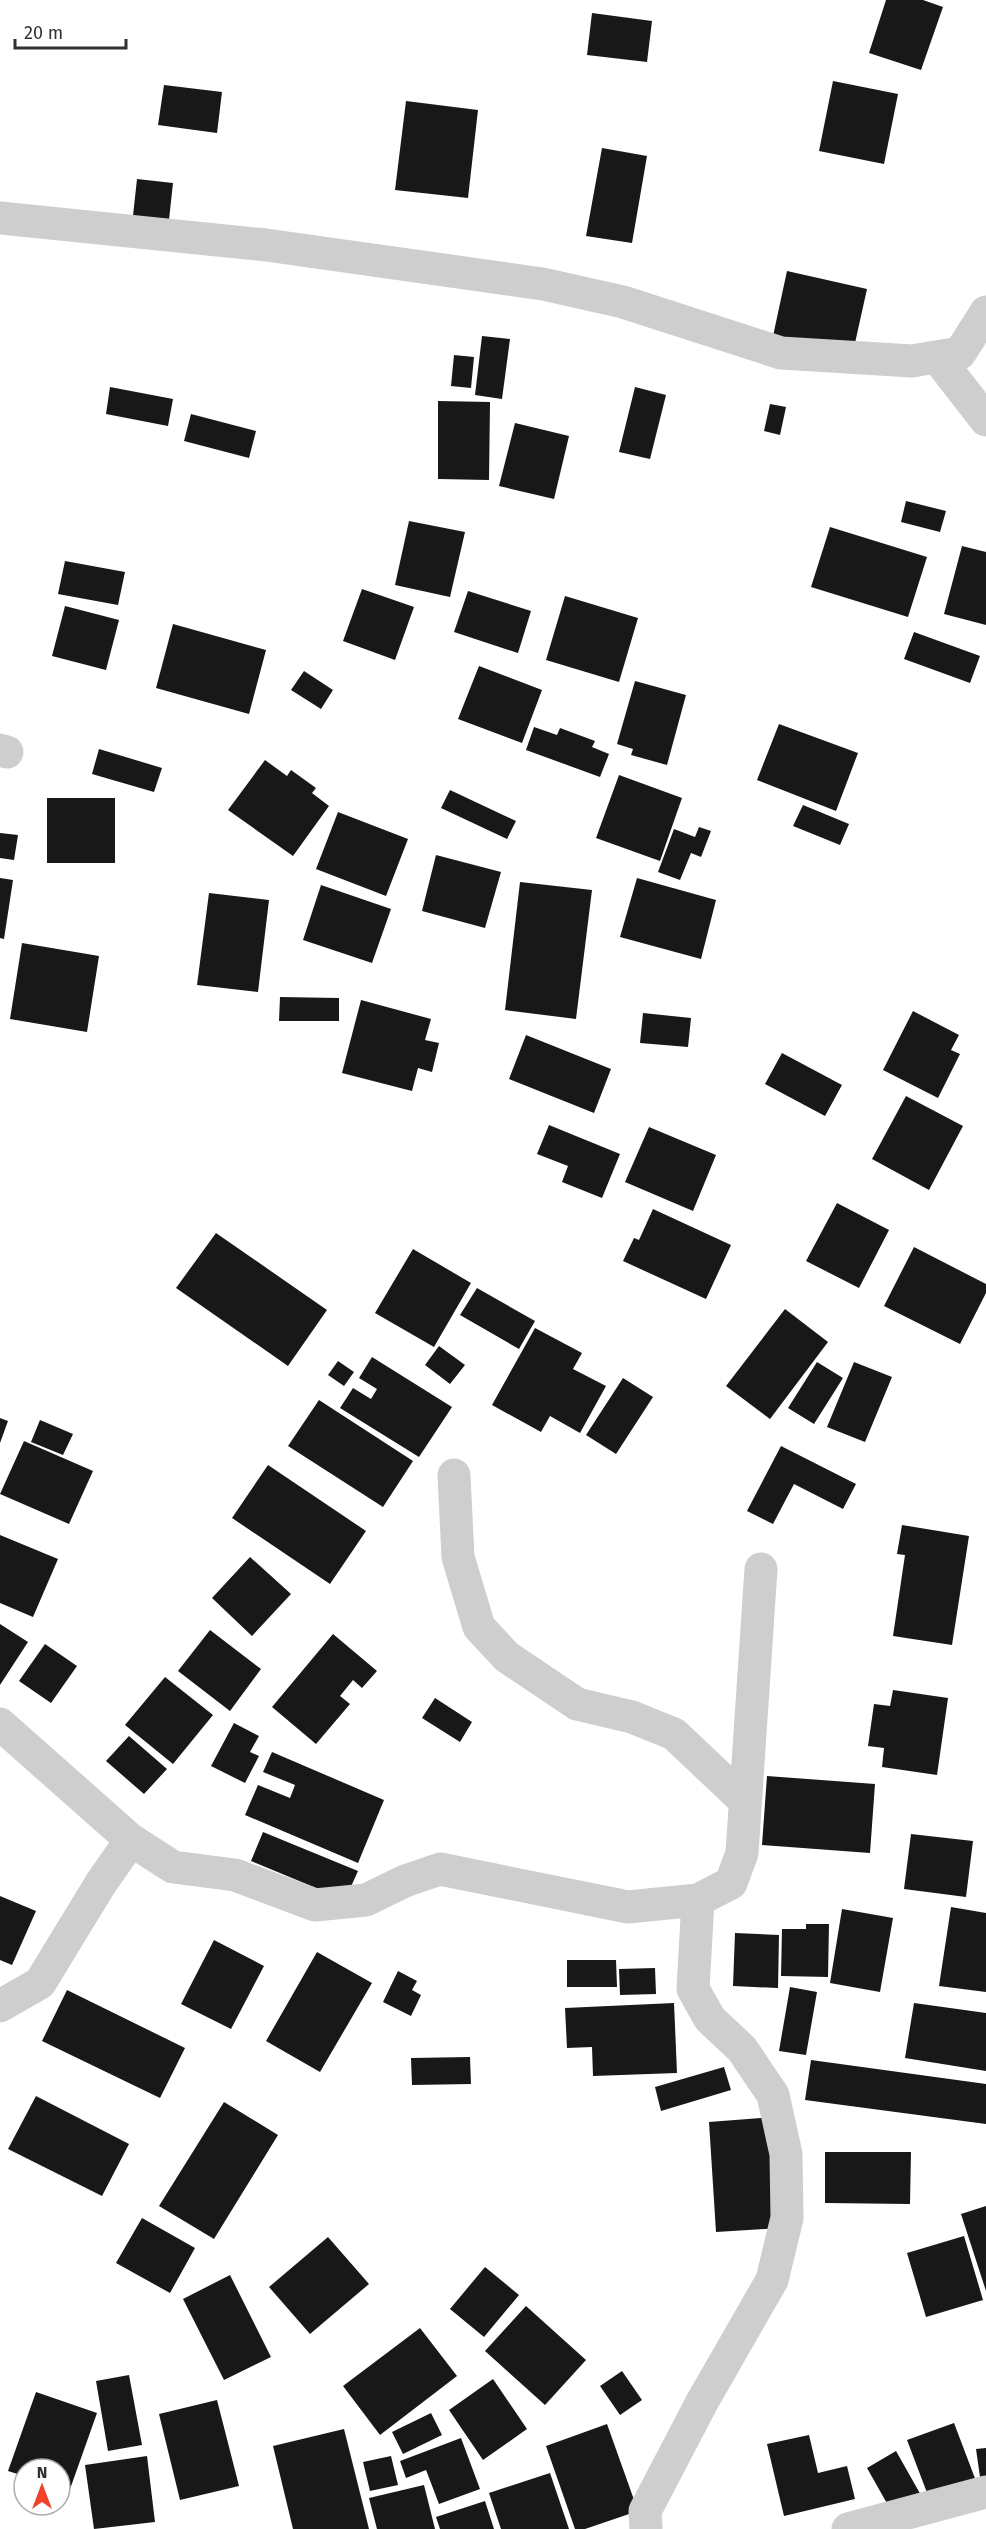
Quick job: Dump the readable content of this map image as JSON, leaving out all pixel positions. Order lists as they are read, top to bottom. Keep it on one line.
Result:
{"scale_bar":"20 m","north":"top"}
